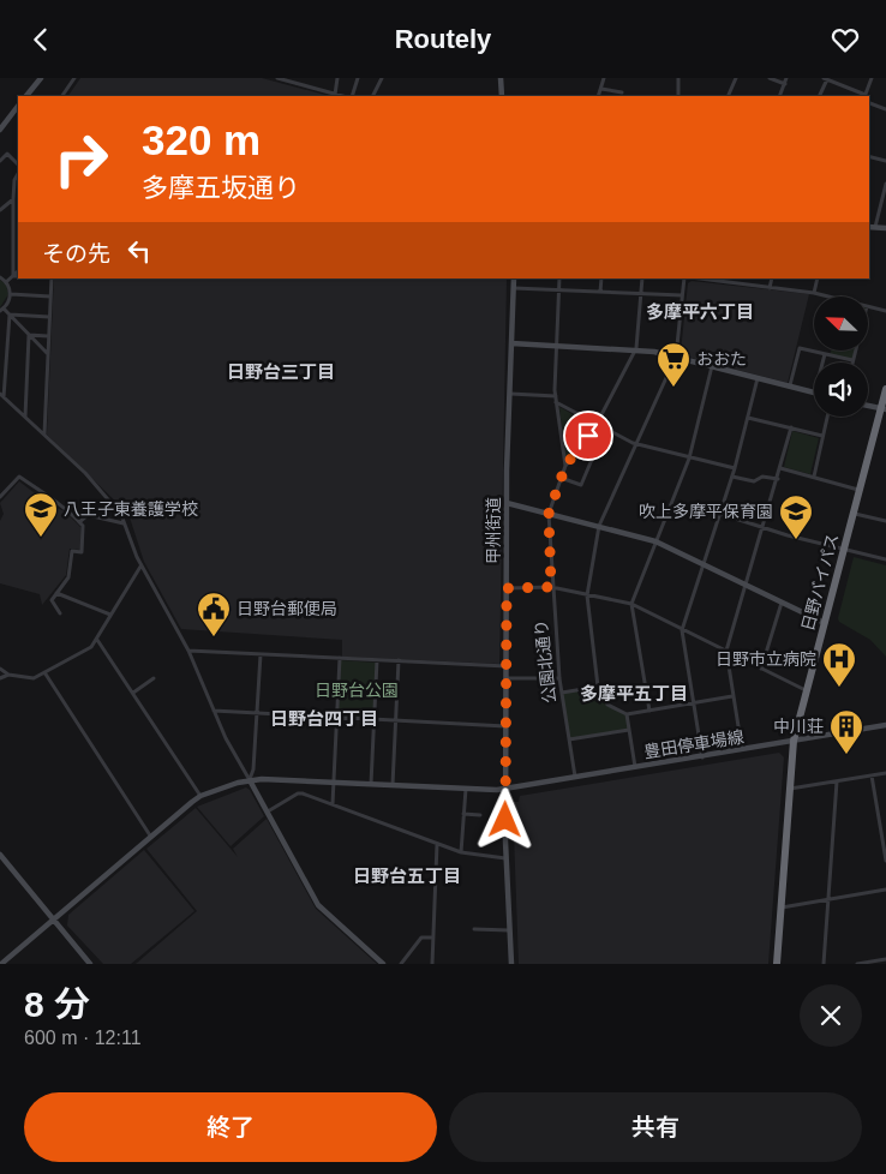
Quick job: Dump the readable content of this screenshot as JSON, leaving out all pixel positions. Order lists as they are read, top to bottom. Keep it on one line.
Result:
{"streets":{"highway":["日野バイパス"],"street":["甲州街道","公園北通り","豊田停車場線"]},"crossings":[["甲州街道","豊田停車場線"],["日野バイパス","豊田停車場線"],["公園北通り","豊田停車場線"]],"districts":["多摩平六丁目","日野台三丁目","多摩平五丁目","日野台四丁目","日野台五丁目"],"parks":["日野台公園"],"places":{"supermarket":["おおた"],"school or university":["八王子東養護学校","吹上多摩平保育園"],"public building":["日野台郵便局"],"hospital":["日野市立病院"],"building":["中川荘"]},"north":"top left","page":{"header":"Routely","turn":["320 m","多摩五坂通り"],"then":"その先","heading":["8 分","600 m · 12:11"],"buttons":["終了","共有"]}}
